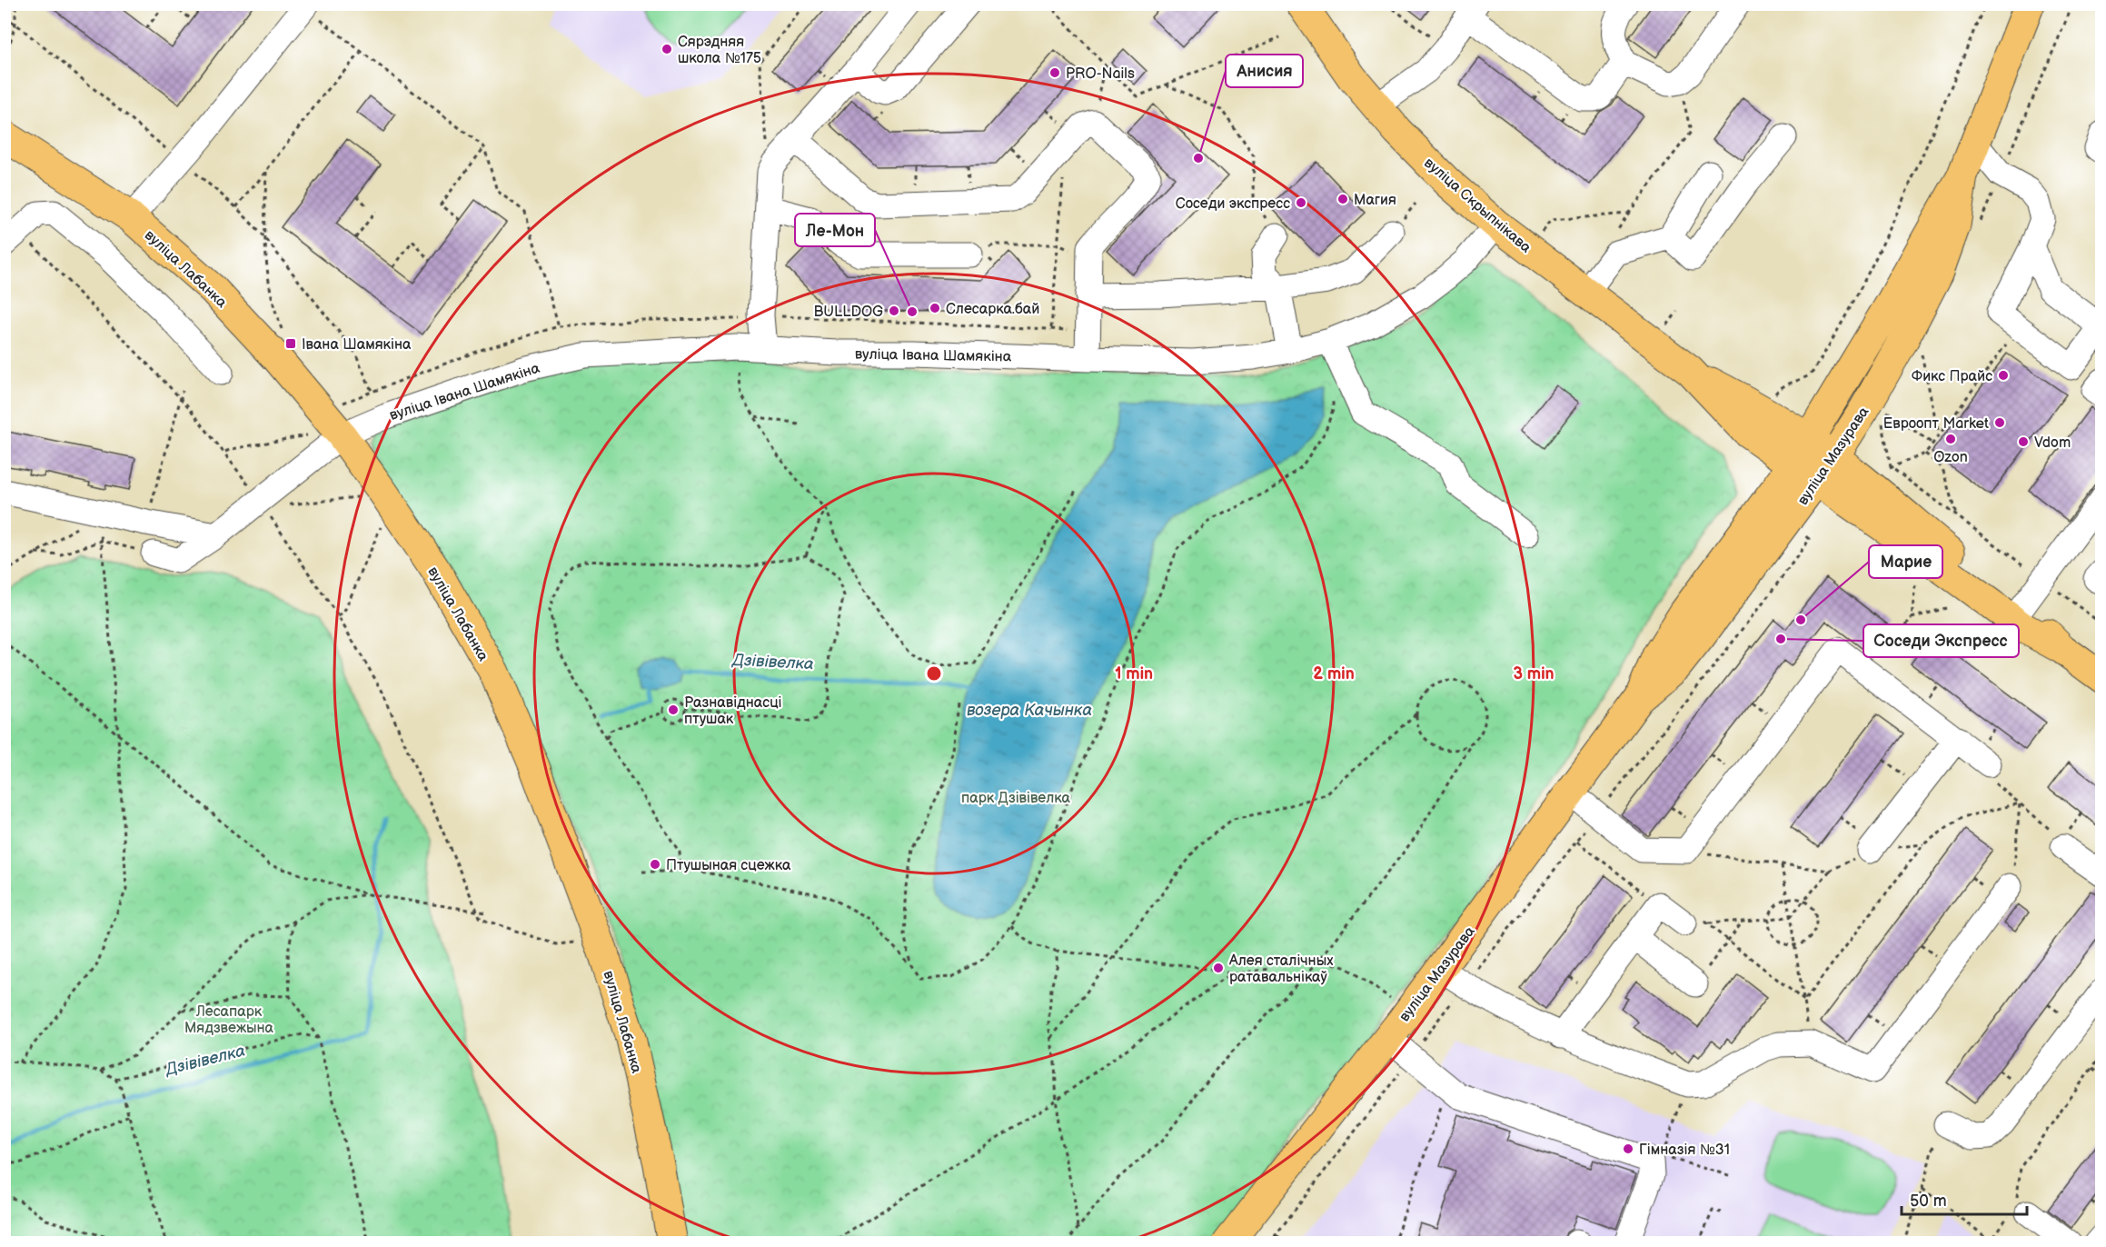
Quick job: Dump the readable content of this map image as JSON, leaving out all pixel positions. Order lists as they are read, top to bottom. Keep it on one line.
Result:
{"streets":{"main road":["вуліца Скрыпнікава","вуліца Лабанка","вуліца Мазурава"],"street":["вуліца Івана Шамякіна"]},"crossings":[["вуліца Скрыпнікава","вуліца Івана Шамякіна"],["вуліца Скрыпнікава","вуліца Мазурава"],["вуліца Лабанка","вуліца Івана Шамякіна"]],"water":["Дзівівелка","возера Качынка"],"parks":["парк Дзівівелка","Лесапарк Мядзвежына"],"places":{"other":["Сярэдняя школа №175","PRO-Nails","Анисия","Магия","Соседи экспресс","Слесарка.бай","BULLDOG","Ле-Мон","Фикс Прайс","Евроопт Market","Ozon","Vdom","Марие","Соседи Экспресс","Разнавіднасці птушак","Птушыная сцежка","Алея сталічных ратавальнікаў","Гімназія №31"],"transit":["Івана Шамякіна"]},"scale_bar":"50 m","rings":["1 min","2 min","3 min"]}
